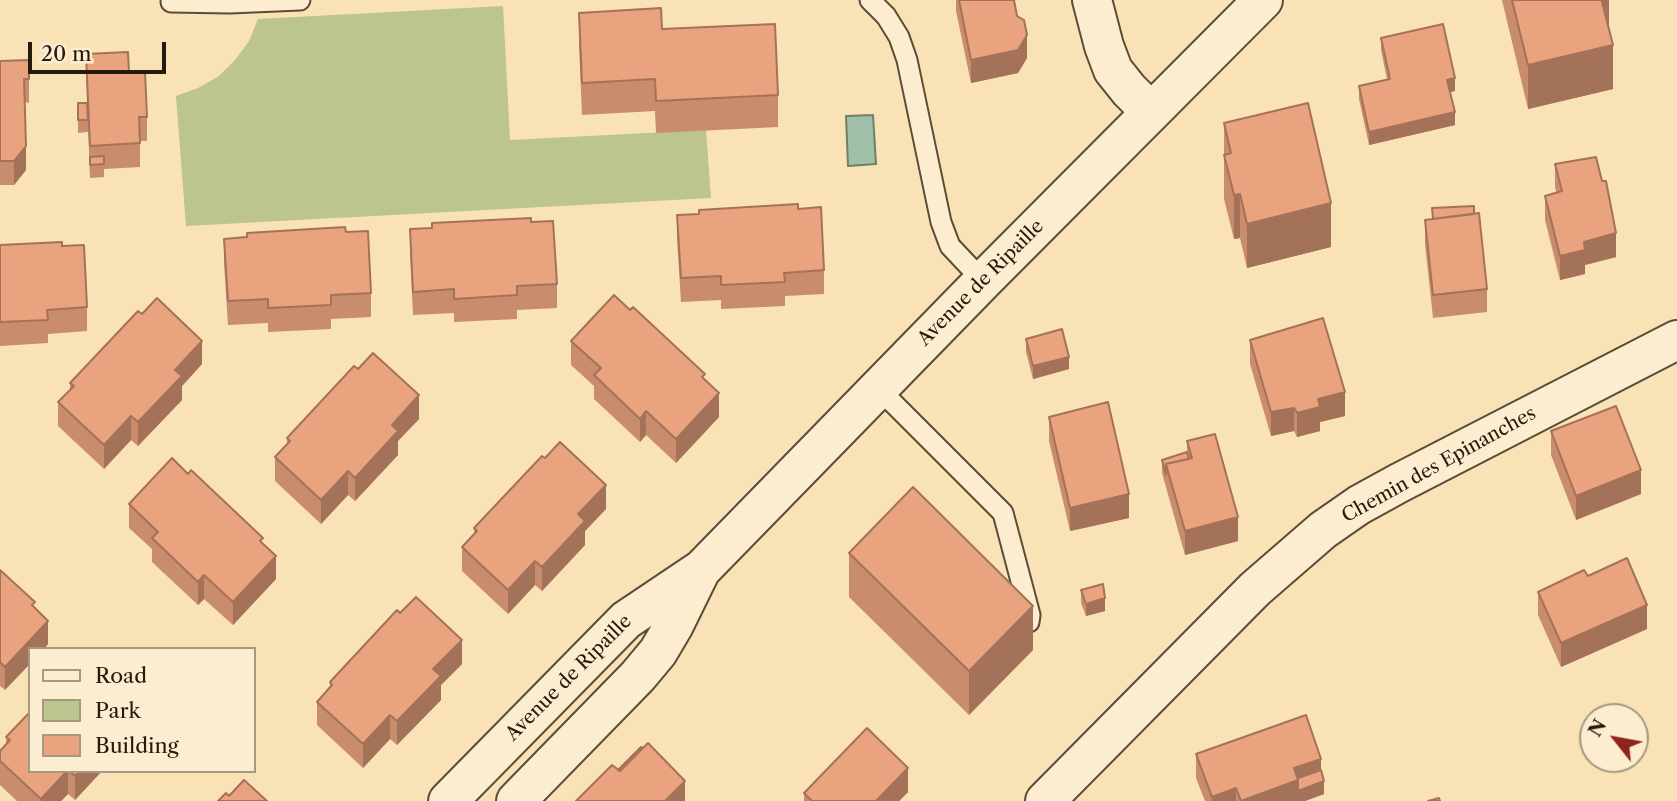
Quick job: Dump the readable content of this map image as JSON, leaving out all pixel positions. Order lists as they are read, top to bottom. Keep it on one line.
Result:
{"streets":{"street":["Avenue de Ripaille","Chemin des Epinanches"]},"legend":["Road","Park","Building"],"scale_bar":"20 m","north":"top left"}
